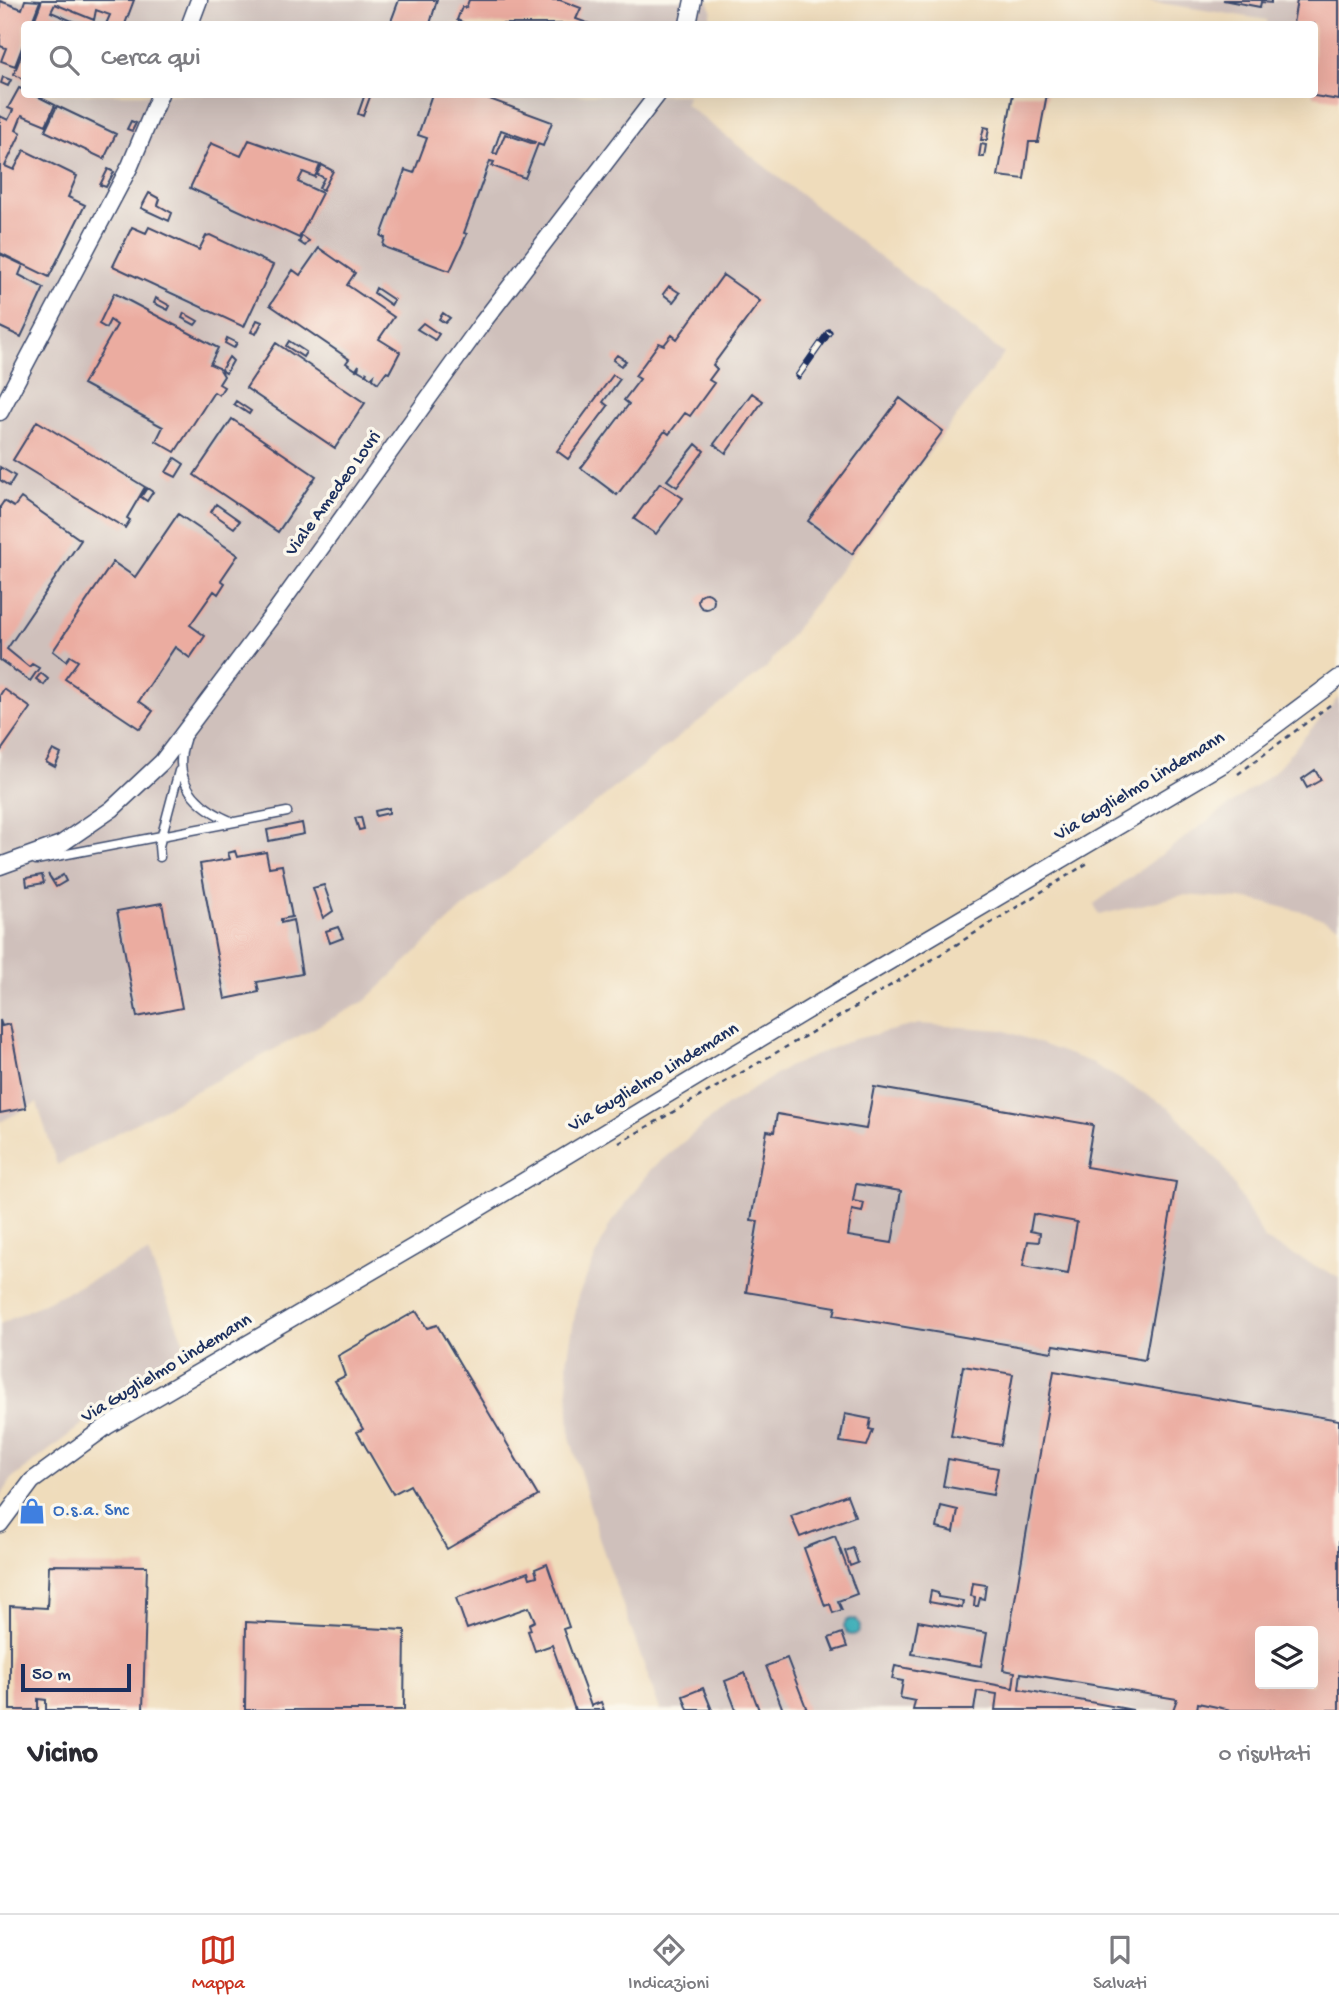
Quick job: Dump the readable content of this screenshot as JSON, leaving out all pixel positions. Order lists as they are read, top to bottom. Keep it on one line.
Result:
{"streets":{"street":["Viale Amedeo Lovri","Via Guglielmo Lindemann"]},"places":{"shop":["O.s.a. Snc"]},"scale_bar":"50 m","page":{"search":"Cerca qui","scale":"50 m","heading":["Vicino","0 risultati"],"nav":["Mappa","Indicazioni","Salvati"]}}
